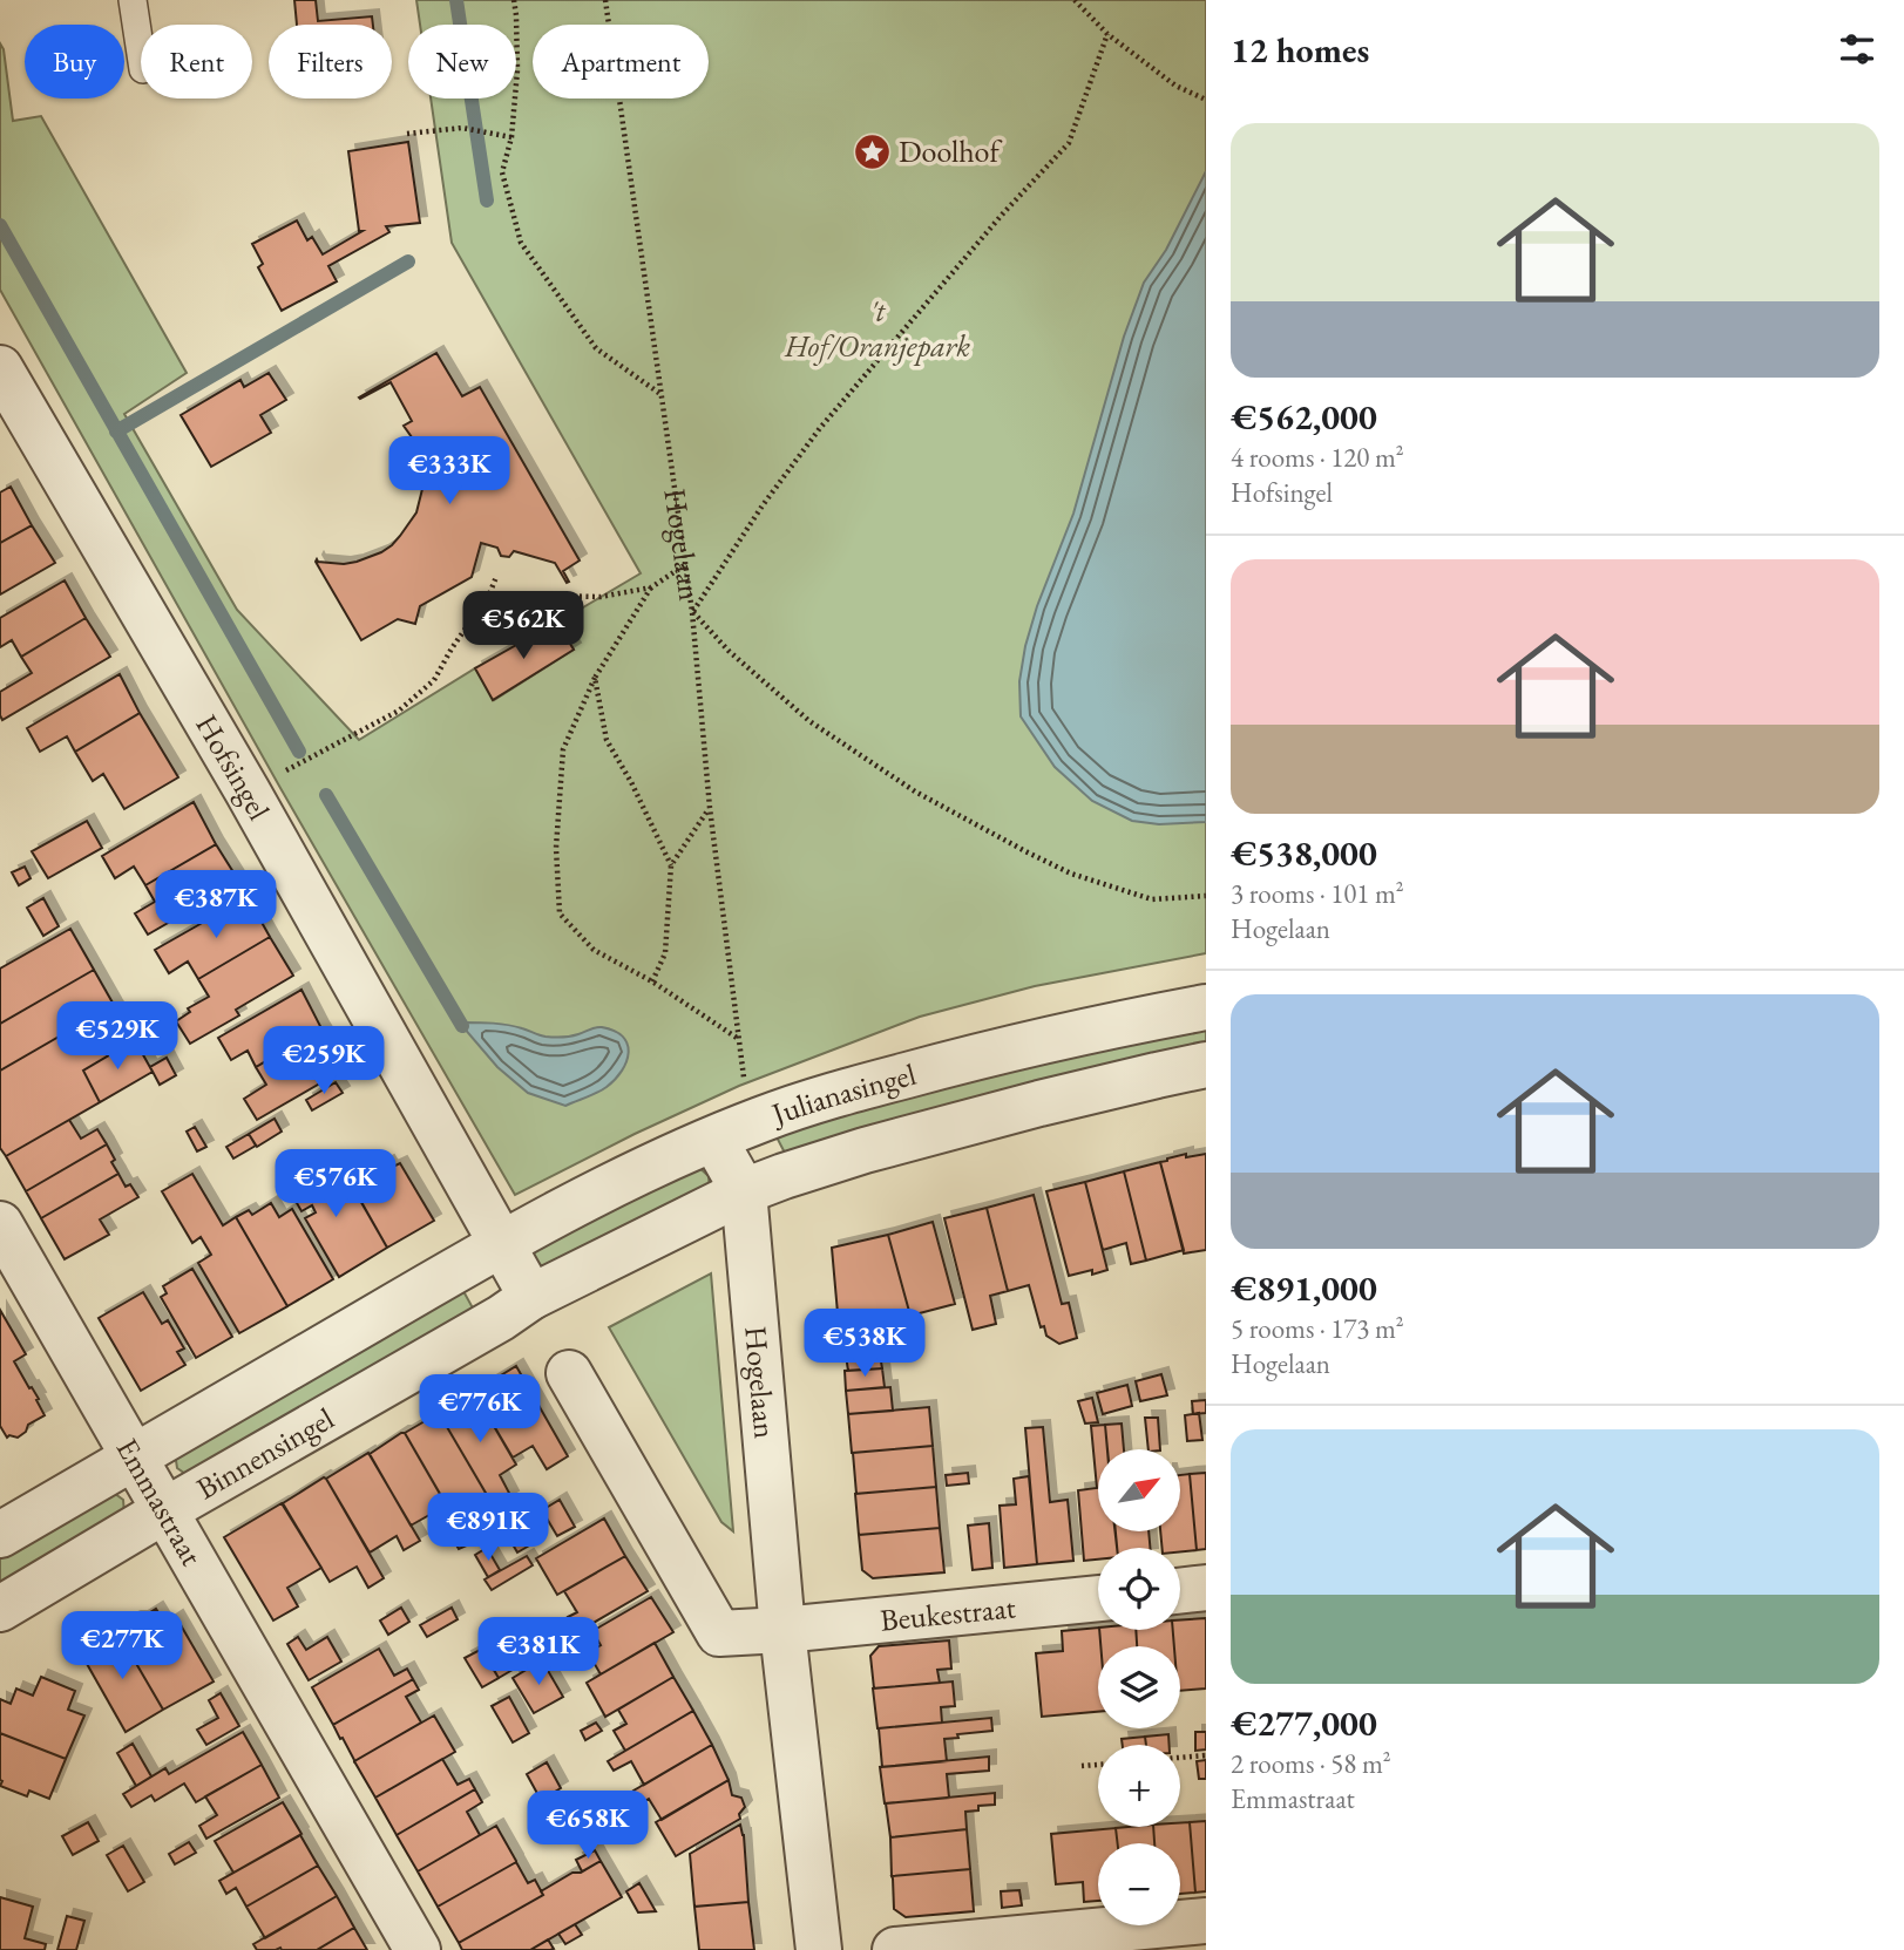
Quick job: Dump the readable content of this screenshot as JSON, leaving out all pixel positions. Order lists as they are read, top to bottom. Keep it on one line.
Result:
{"streets":{"street":["Hogelaan","Hofsingel","Julianasingel","Binnensingel","Emmastraat","Beukestraat"]},"crossings":[["Hogelaan","Julianasingel"],["Hogelaan","Beukestraat"],["Hofsingel","Julianasingel"],["Hofsingel","Binnensingel"],["Julianasingel","Binnensingel"],["Binnensingel","Emmastraat"]],"parks":["'t Hof/Oranjepark"],"places":{"place":["Doolhof"]},"north":"top right","page":{"heading":"12 homes","chip":["Buy","Rent","Filters","New","Apartment"],"list":[{"name":"€562,000","note":"4 rooms · 120 m² · Hofsingel"},{"name":"€538,000","note":"3 rooms · 101 m² · Hogelaan"},{"name":"€891,000","note":"5 rooms · 173 m² · Hogelaan"},{"name":"€277,000","note":"2 rooms · 58 m² · Emmastraat"}],"price":["€333K","€562K","€387K","€529K","€259K","€576K","€538K","€776K","€891K","€277K","€381K","€658K"],"map_buttons":["+","−"]}}
